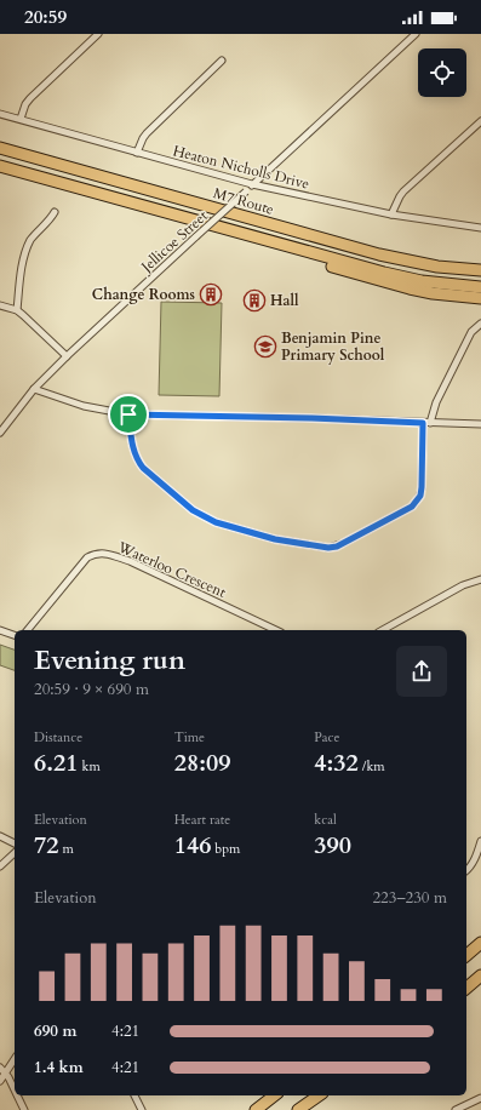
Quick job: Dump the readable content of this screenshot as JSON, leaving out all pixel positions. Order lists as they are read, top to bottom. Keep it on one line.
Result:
{"streets":{"highway":["M7 Route"],"street":["Heaton Nicholls Drive","Jellicoe Street","Waterloo Crescent"]},"crossings":[["Heaton Nicholls Drive","Jellicoe Street"]],"places":{"building":["Change Rooms","Hall"],"school or university":["Benjamin Pine Primary School"]},"page":{"status":"20:59","heading":["Evening run","20:59 · 9 × 690 m"],"stats":[["Distance","6.21 km"],["Time","28:09"],["Pace","4:32 /km"],["Elevation","72 m"],["Heart rate","146 bpm"],["kcal","390"]],"chart":["Elevation","223–230 m"],"list":[{"name":"690 m","note":"4:21"},{"name":"1.4 km","note":"4:21"}]}}
